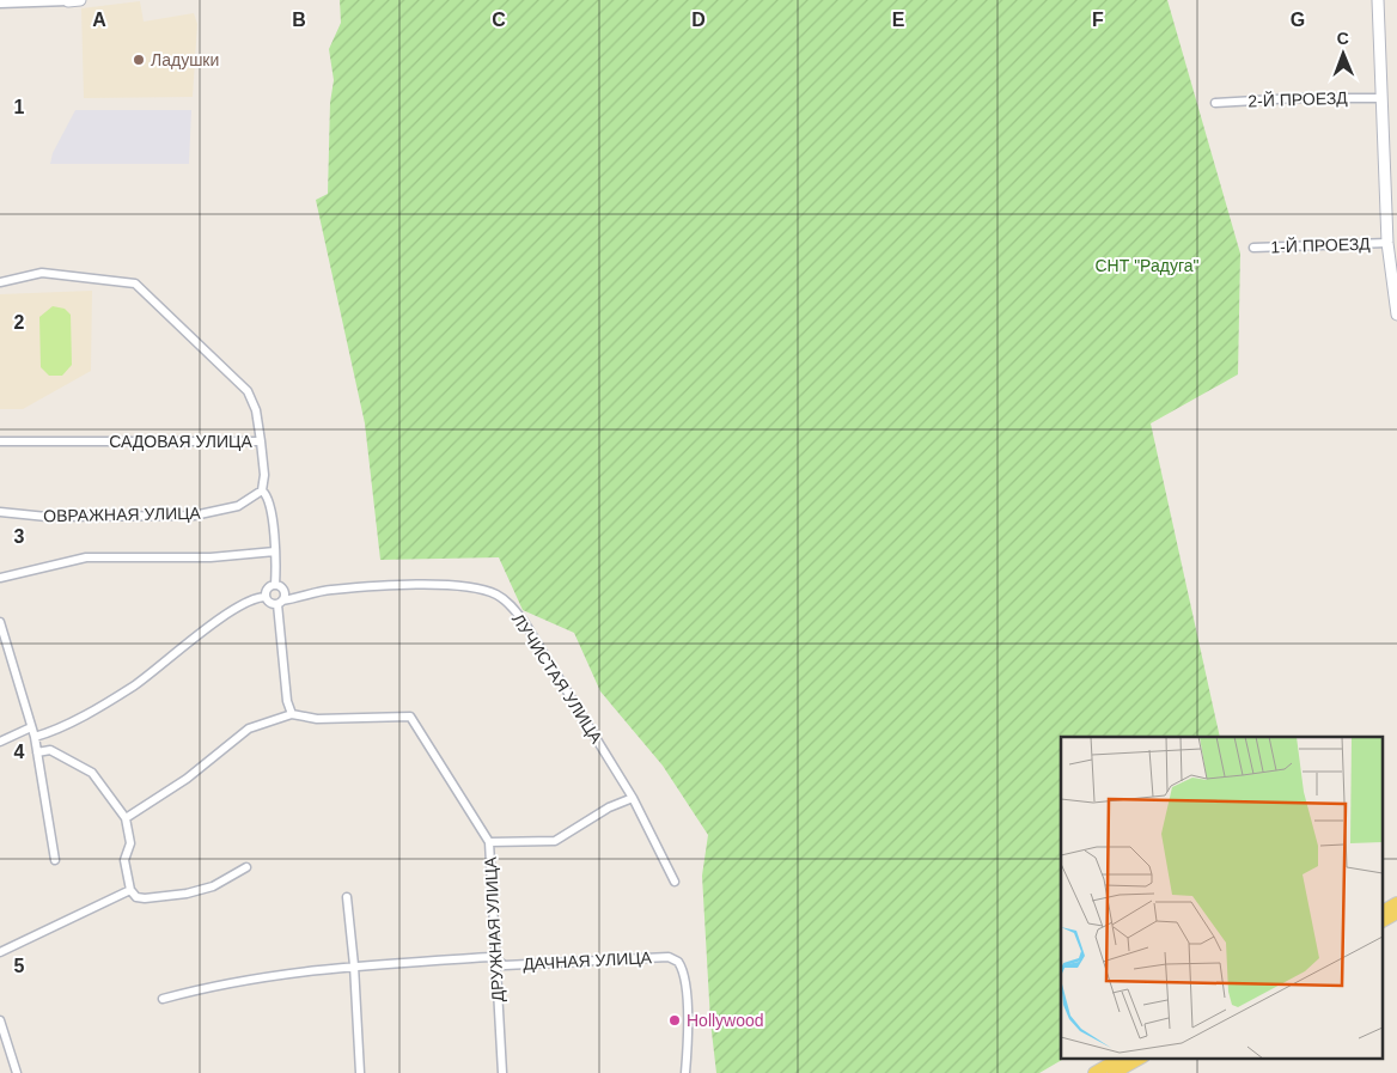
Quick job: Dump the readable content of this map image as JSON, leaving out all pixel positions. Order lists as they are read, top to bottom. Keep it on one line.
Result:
{"streets":{"street":["2-Й ПРОЕЗД","1-Й ПРОЕЗД","САДОВАЯ УЛИЦА","ОВРАЖНАЯ УЛИЦА","ЛУЧИСТАЯ УЛИЦА","ДРУЖНАЯ УЛИЦА","ДАЧНАЯ УЛИЦА"]},"crossings":[["ДРУЖНАЯ УЛИЦА","ДАЧНАЯ УЛИЦА"]],"parks":["СНТ \"Радуга\""],"places":["Ладушки","Hollywood"],"north":"top","grid":{"columns":["A","B","C","D","E","F","G"],"rows":["1","2","3","4","5"]}}
